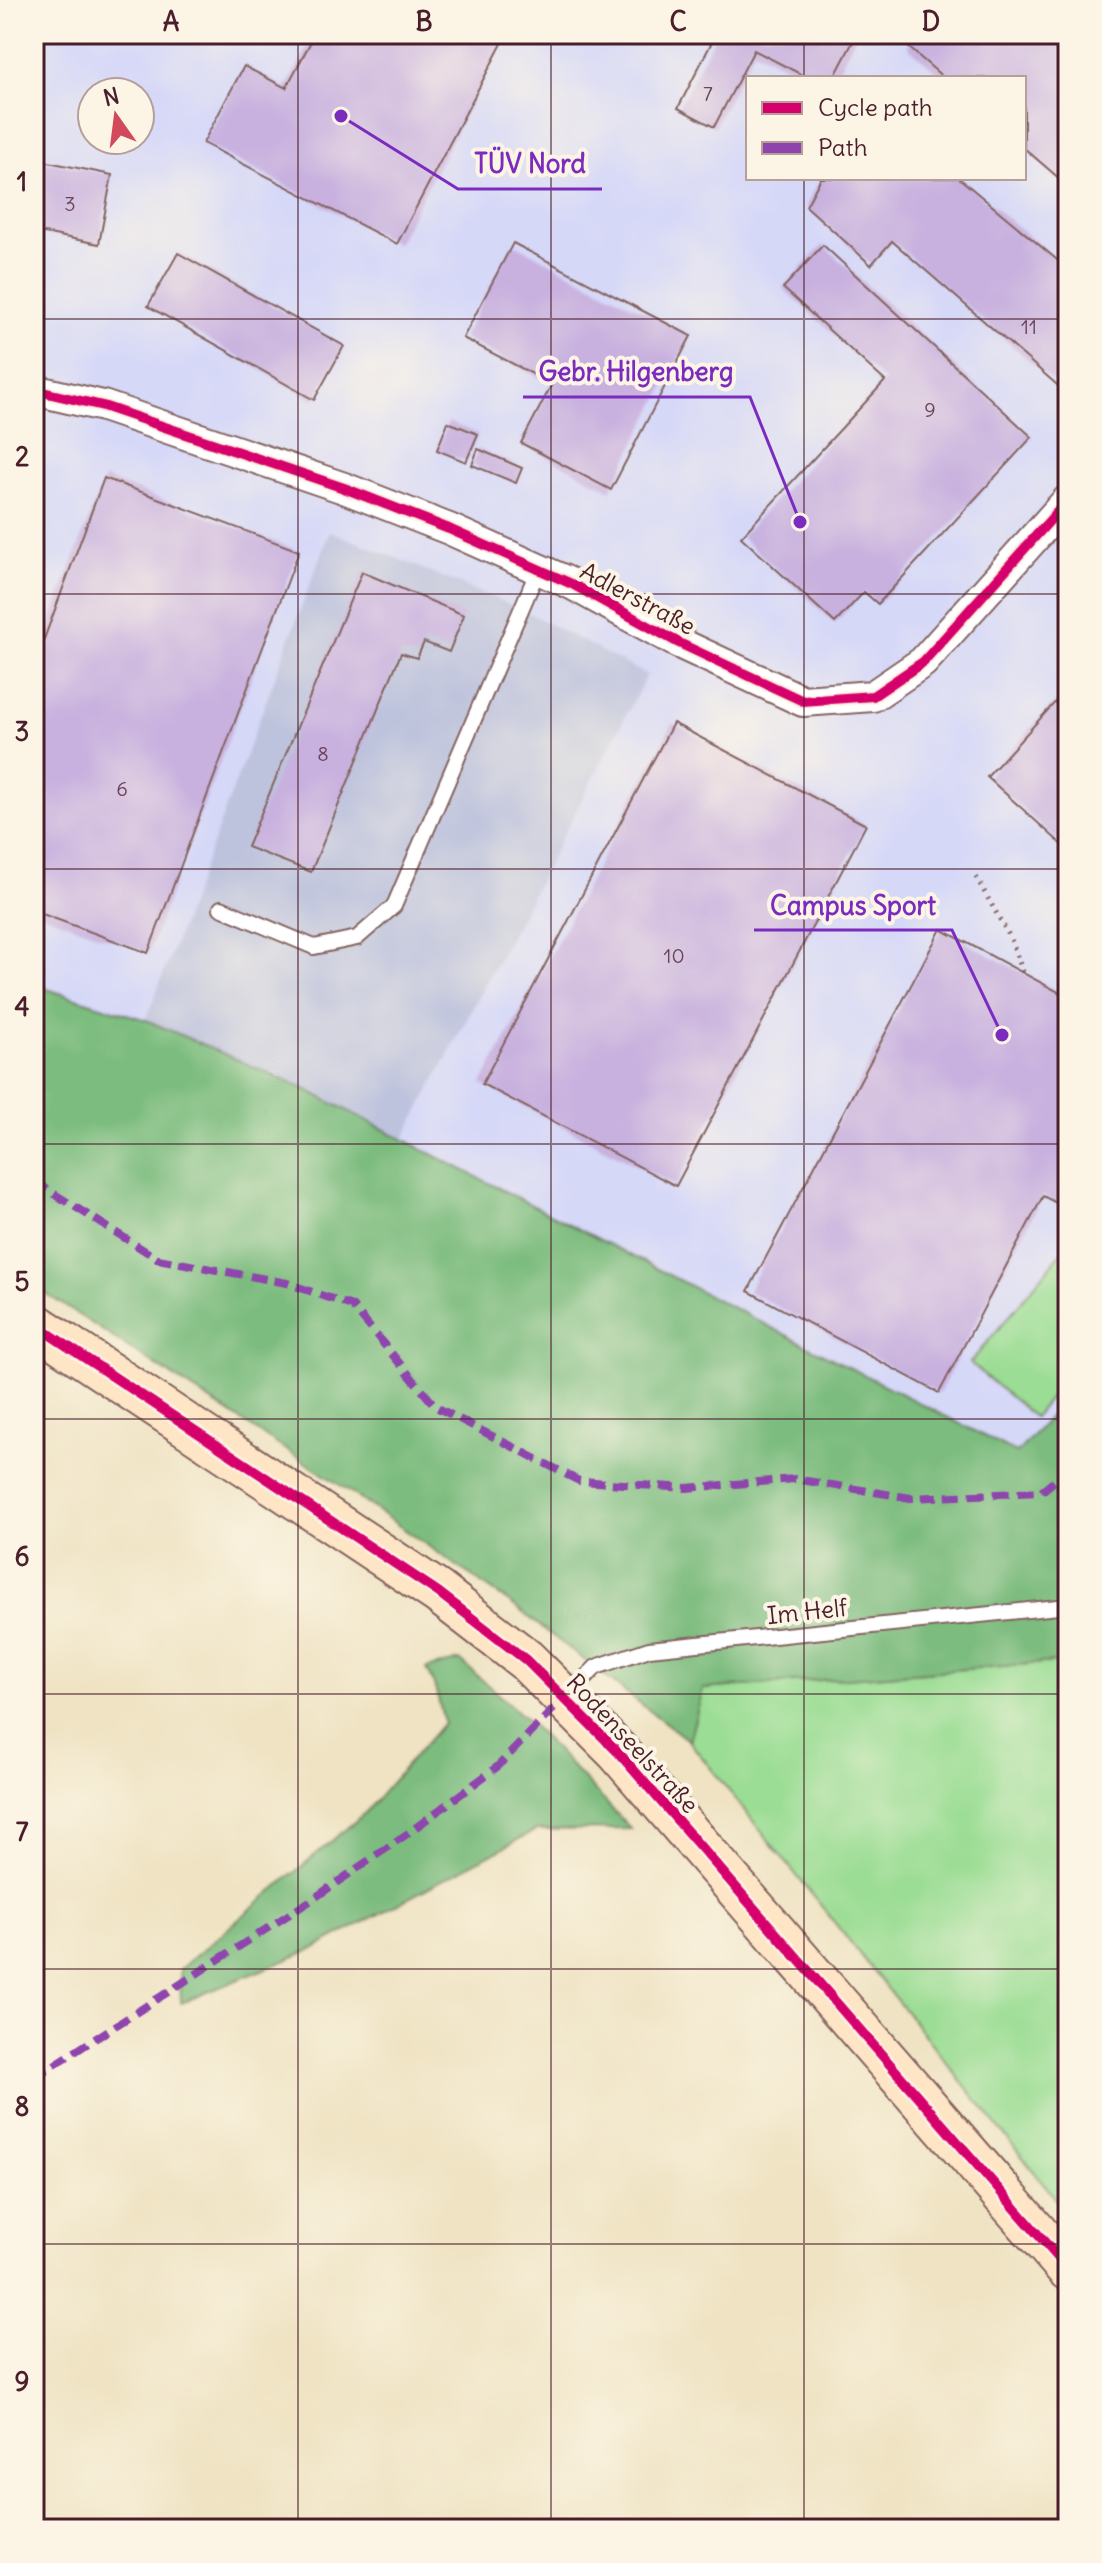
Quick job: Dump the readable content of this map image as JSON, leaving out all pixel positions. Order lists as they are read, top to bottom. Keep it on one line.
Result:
{"streets":{"main road":["Rodenseelstraße"],"street":["Adlerstraße"],"lane":["Im Helf"]},"crossings":[["Im Helf","Rodenseelstraße"]],"places":["TÜV Nord","Gebr. Hilgenberg","Campus Sport"],"house_numbers":["7","3","11","9","8","6","10"],"legend":["Cycle path","Path"],"north":"top","grid":{"columns":["A","B","C","D"],"rows":["1","2","3","4","5","6","7","8","9"]}}
